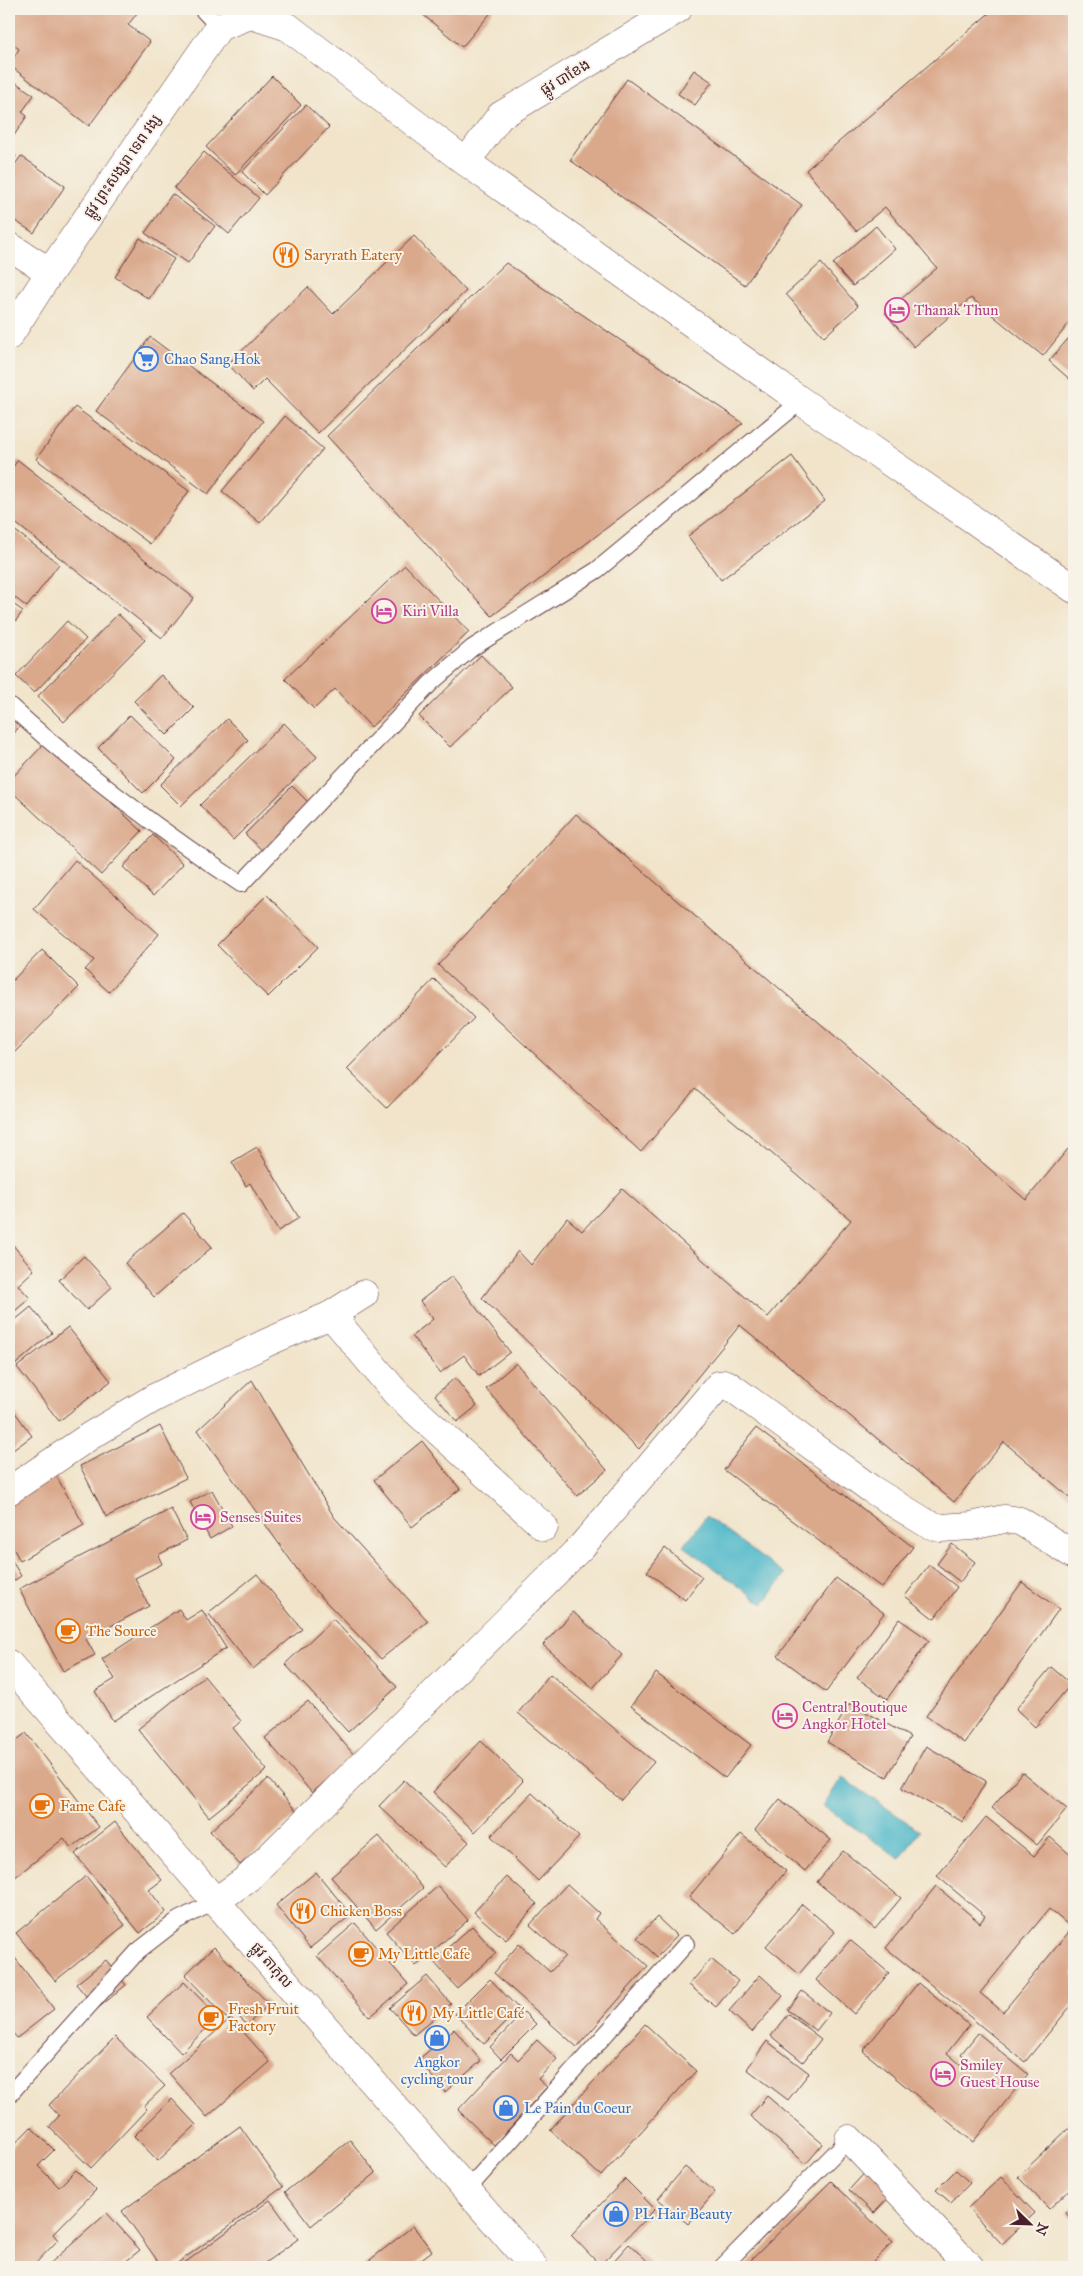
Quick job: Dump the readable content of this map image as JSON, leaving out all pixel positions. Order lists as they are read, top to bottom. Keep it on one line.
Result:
{"streets":{"street":["ផ្លូវ បាខែង","ផ្លូវ ព្រះសង្ឃរា ទេព វង្ស","ផ្លូវ តាភុល"]},"places":{"restaurant":["Saryrath Eatery","Chicken Boss","My Little Café"],"hotel":["Thanak Thun","Kiri Villa","Senses Suites","Central Boutique Angkor Hotel","Smiley Guest House"],"supermarket":["Chao Sang Hok"],"cafe":["The Source","Fame Cafe","My Little Cafe","Fresh Fruit Factory"],"shop":["Angkor cycling tour","Le Pain du Coeur","PL Hair Beauty"]},"north":"bottom right"}
